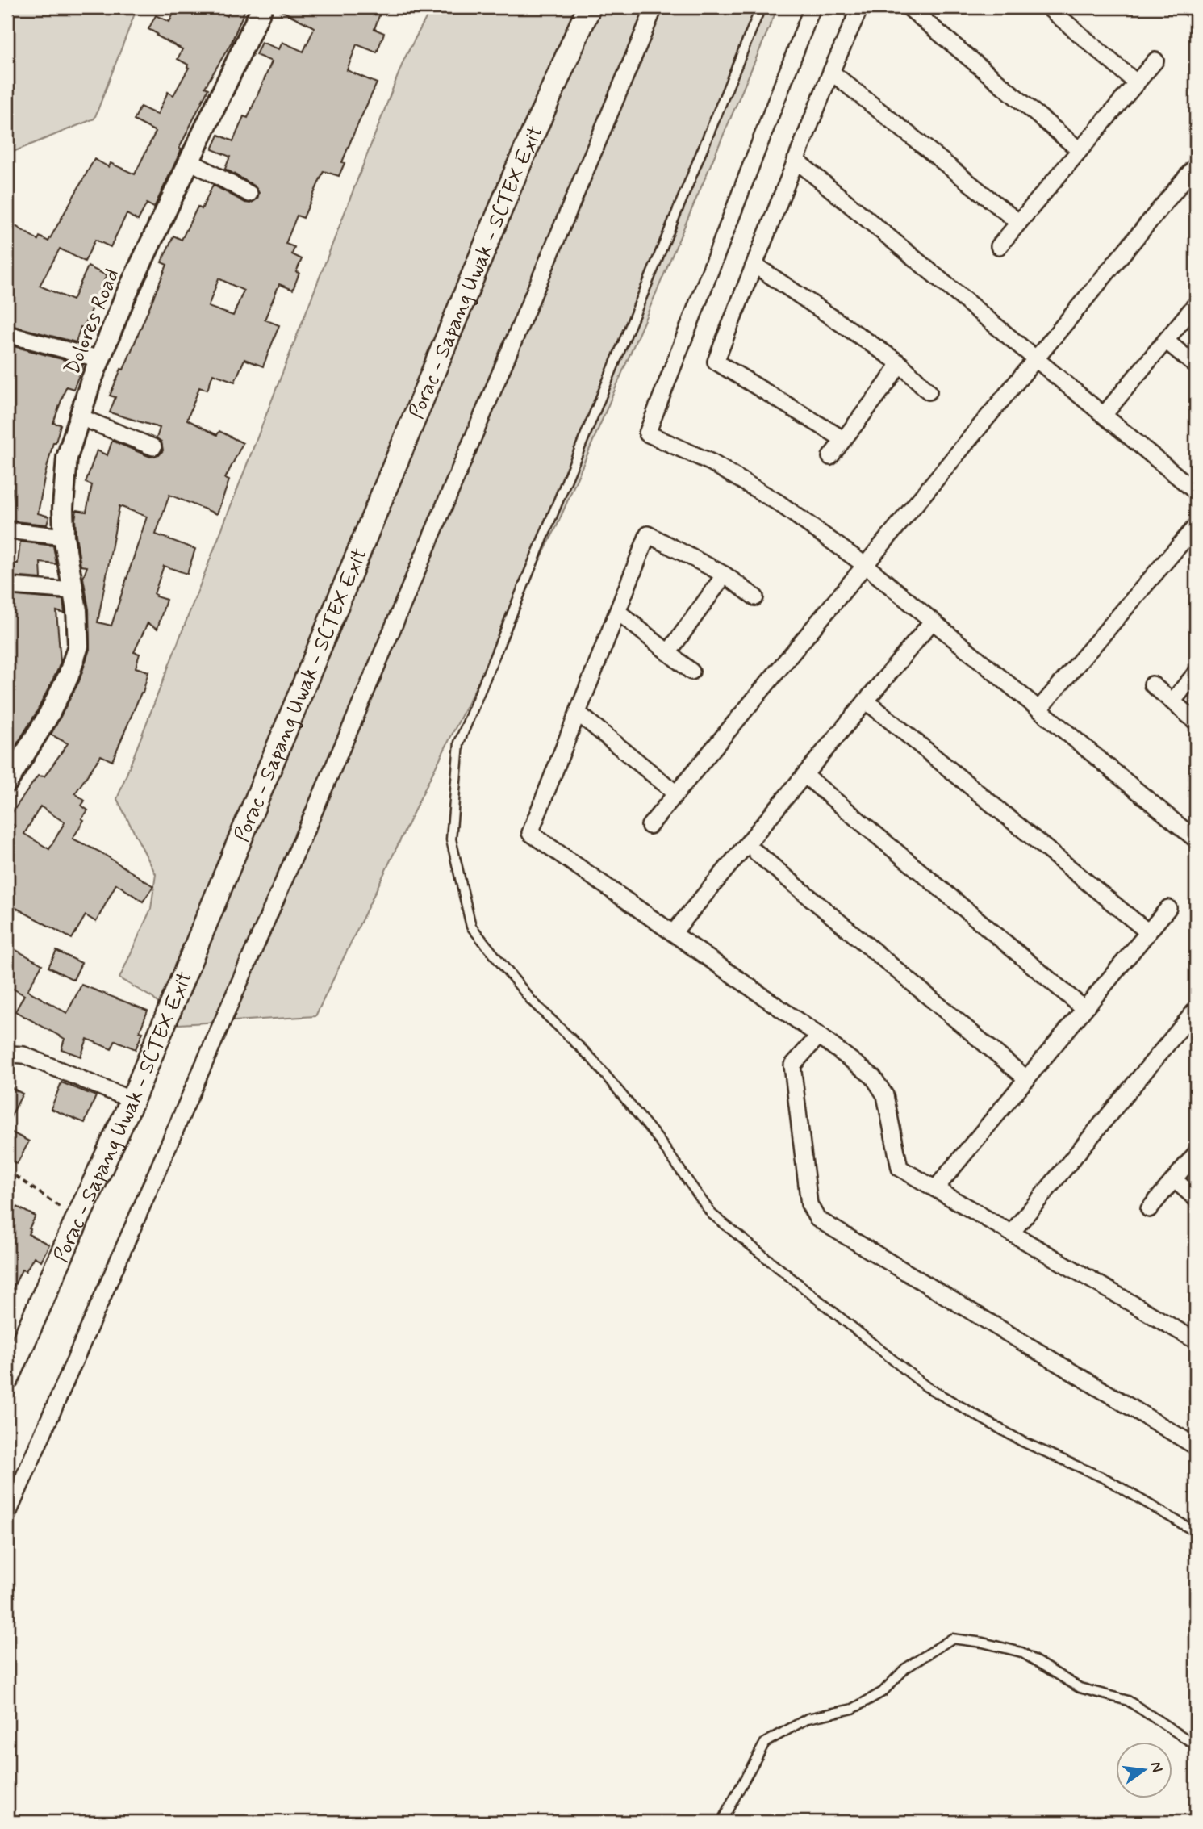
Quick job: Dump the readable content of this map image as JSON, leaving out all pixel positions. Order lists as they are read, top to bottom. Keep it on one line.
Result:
{"streets":{"main road":["Porac - Sapang Uwak - SCTEX Exit"],"street":["Dolores Road"]},"north":"right"}
